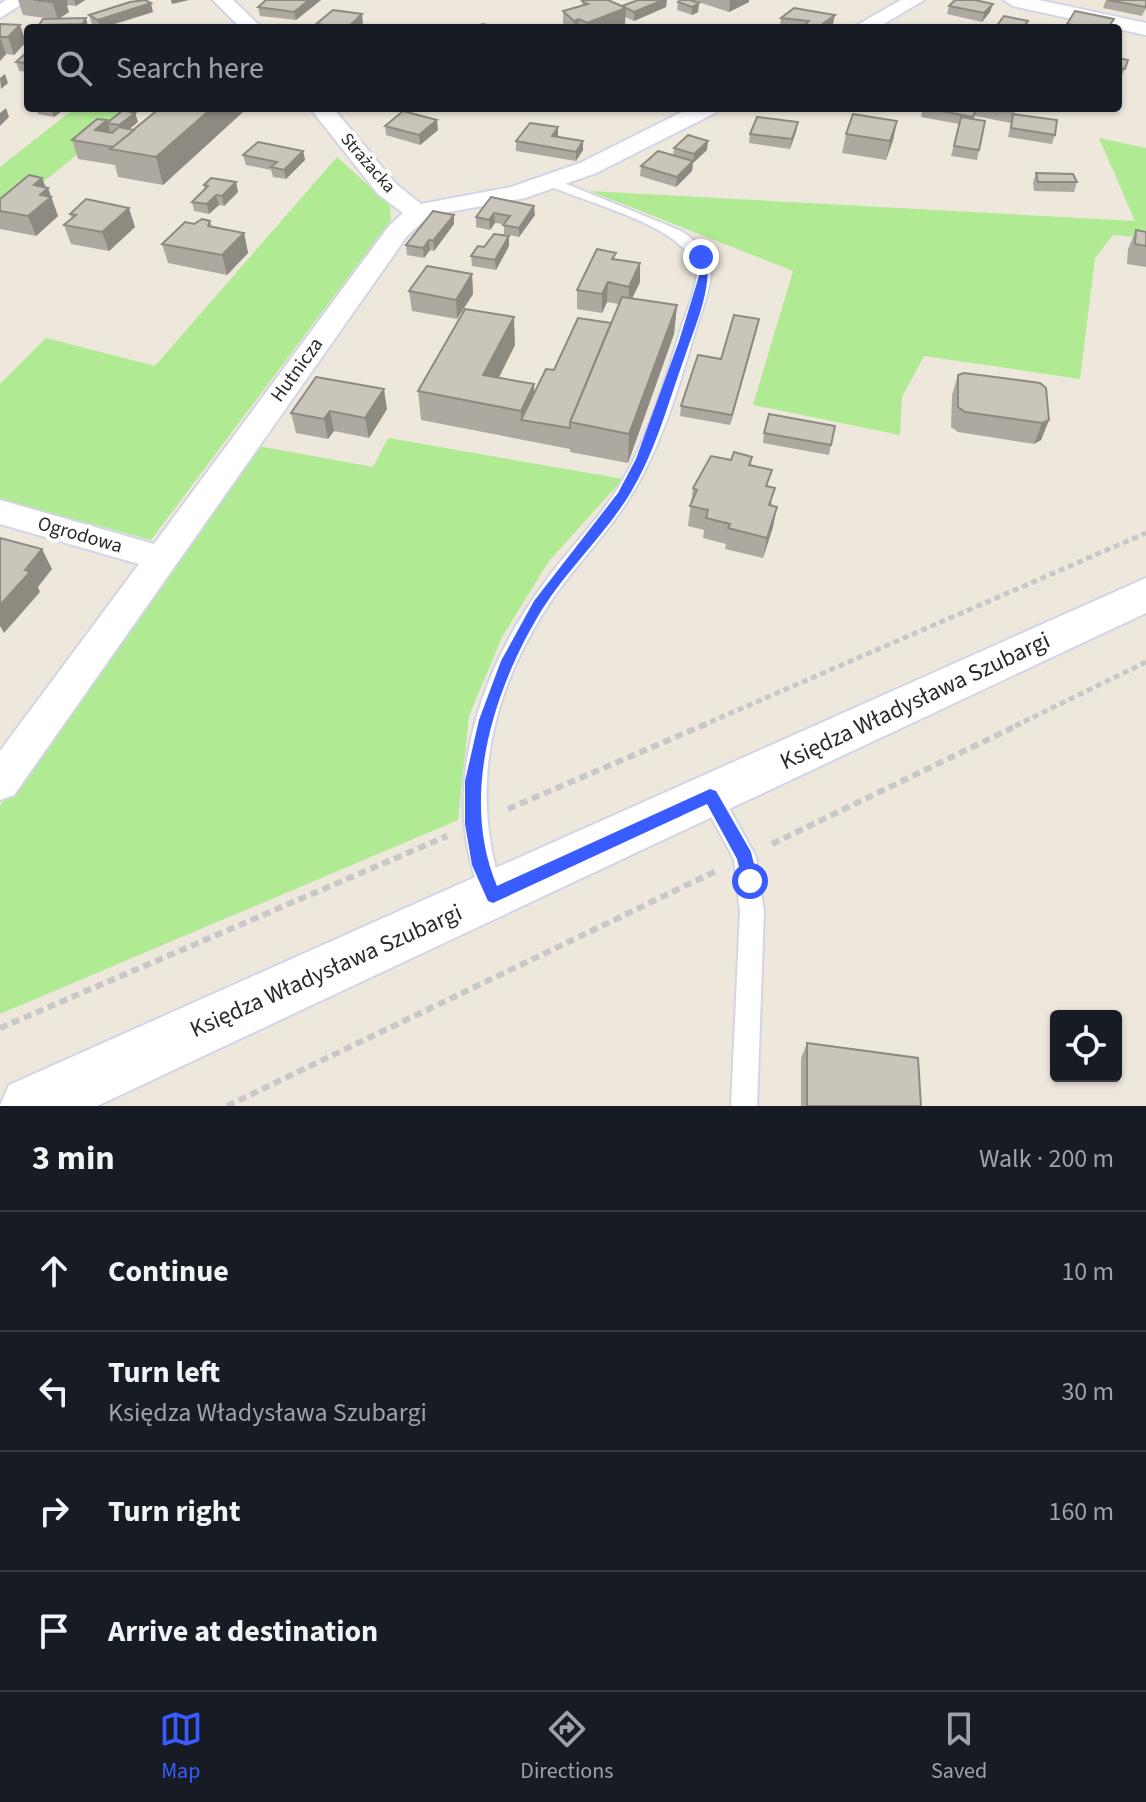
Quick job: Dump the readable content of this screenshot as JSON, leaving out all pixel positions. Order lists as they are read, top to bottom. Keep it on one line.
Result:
{"streets":{"street":["Strażacka","Hutnicza","Ogrodowa","Księdza Władysława Szubargi"]},"crossings":[["Strażacka","Hutnicza"],["Hutnicza","Ogrodowa"]],"page":{"search":"Search here","heading":["3 min","Walk · 200 m"],"list":[["Continue","10 m"],["Turn left","Księdza Władysława Szubargi","30 m"],["Turn right","160 m"],"Arrive at destination"],"nav":["Map","Directions","Saved"]}}
